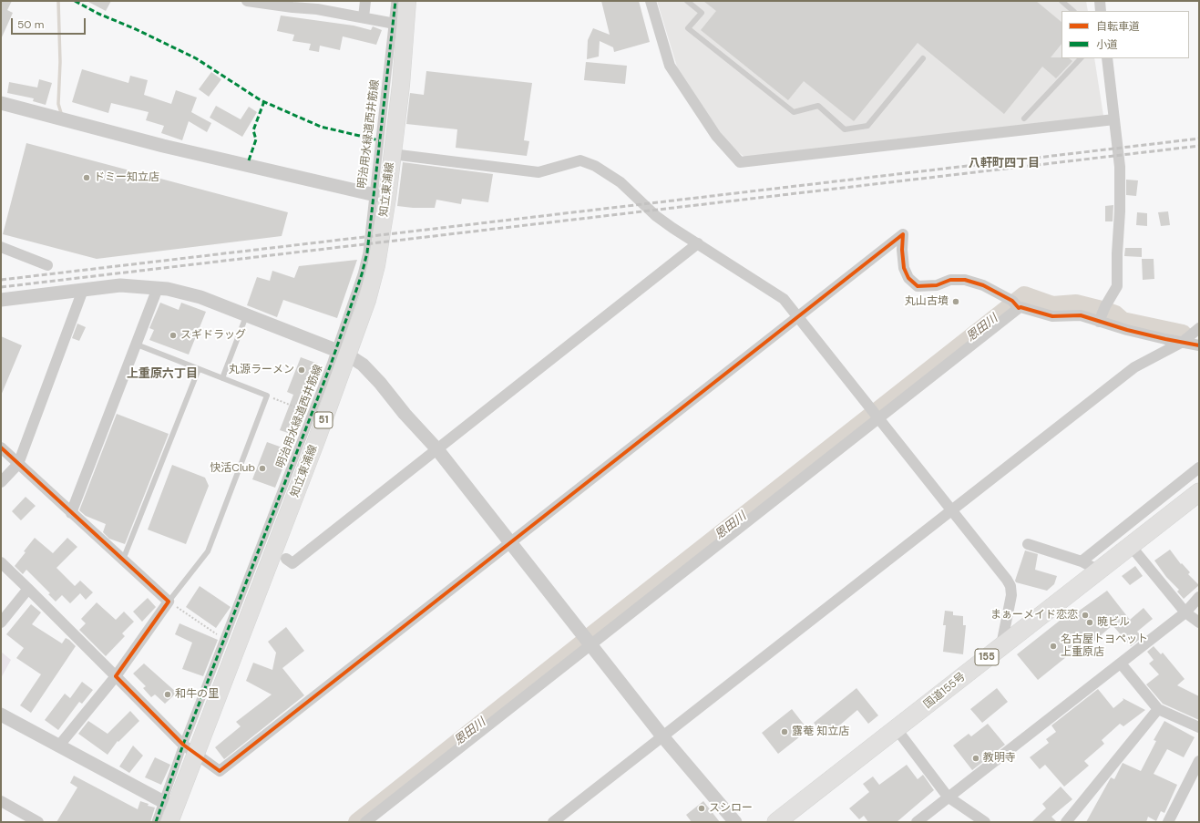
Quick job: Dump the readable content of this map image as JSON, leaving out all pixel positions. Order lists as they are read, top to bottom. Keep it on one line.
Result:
{"streets":{"highway":["155","国道155号"],"main road":["知立東浦線","51"],"street":["明治用水緑道西井筋線"]},"crossings":[["明治用水緑道西井筋線","知立東浦線"]],"districts":["八軒町四丁目","上重原六丁目"],"water":["恩田川"],"places":["ドミー知立店","丸山古墳","スギドラッグ","丸源ラーメン","快活Club","まぁーメイド恋恋","暁ビル","名古屋トヨペット 上重原店","和牛の里","露菴 知立店","教明寺","スシロー"],"legend":["自転車道","小道"],"scale_bar":"50 m"}
